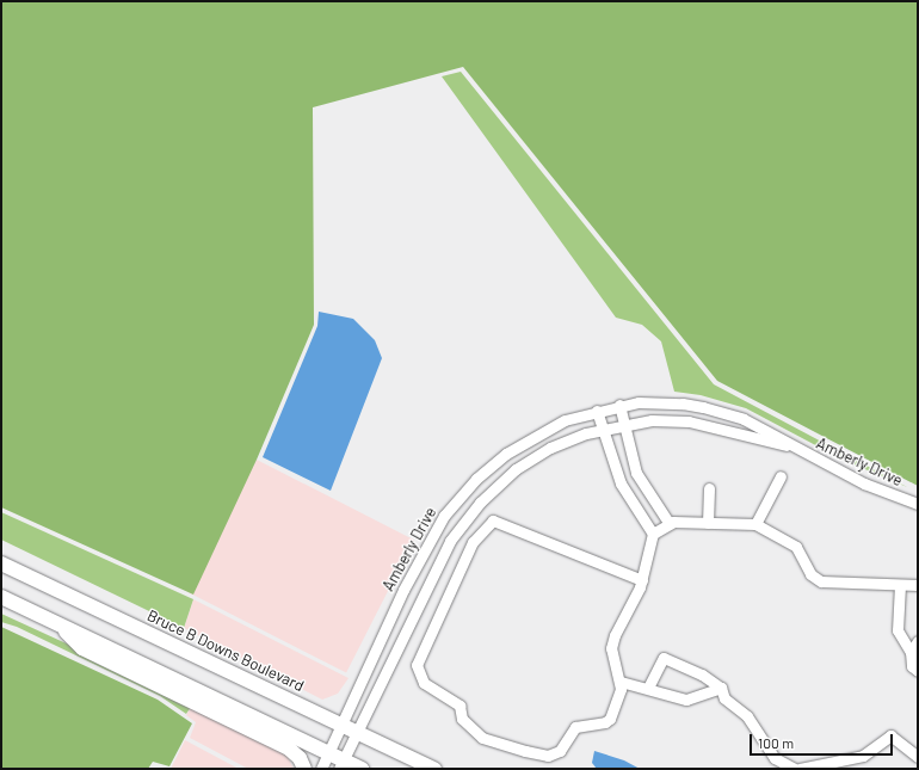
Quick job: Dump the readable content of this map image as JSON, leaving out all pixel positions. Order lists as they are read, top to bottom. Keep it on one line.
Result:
{"streets":{"main road":["Bruce B Downs Boulevard"],"street":["Amberly Drive"]},"crossings":[["Amberly Drive","Bruce B Downs Boulevard"]],"scale_bar":"100 m"}
